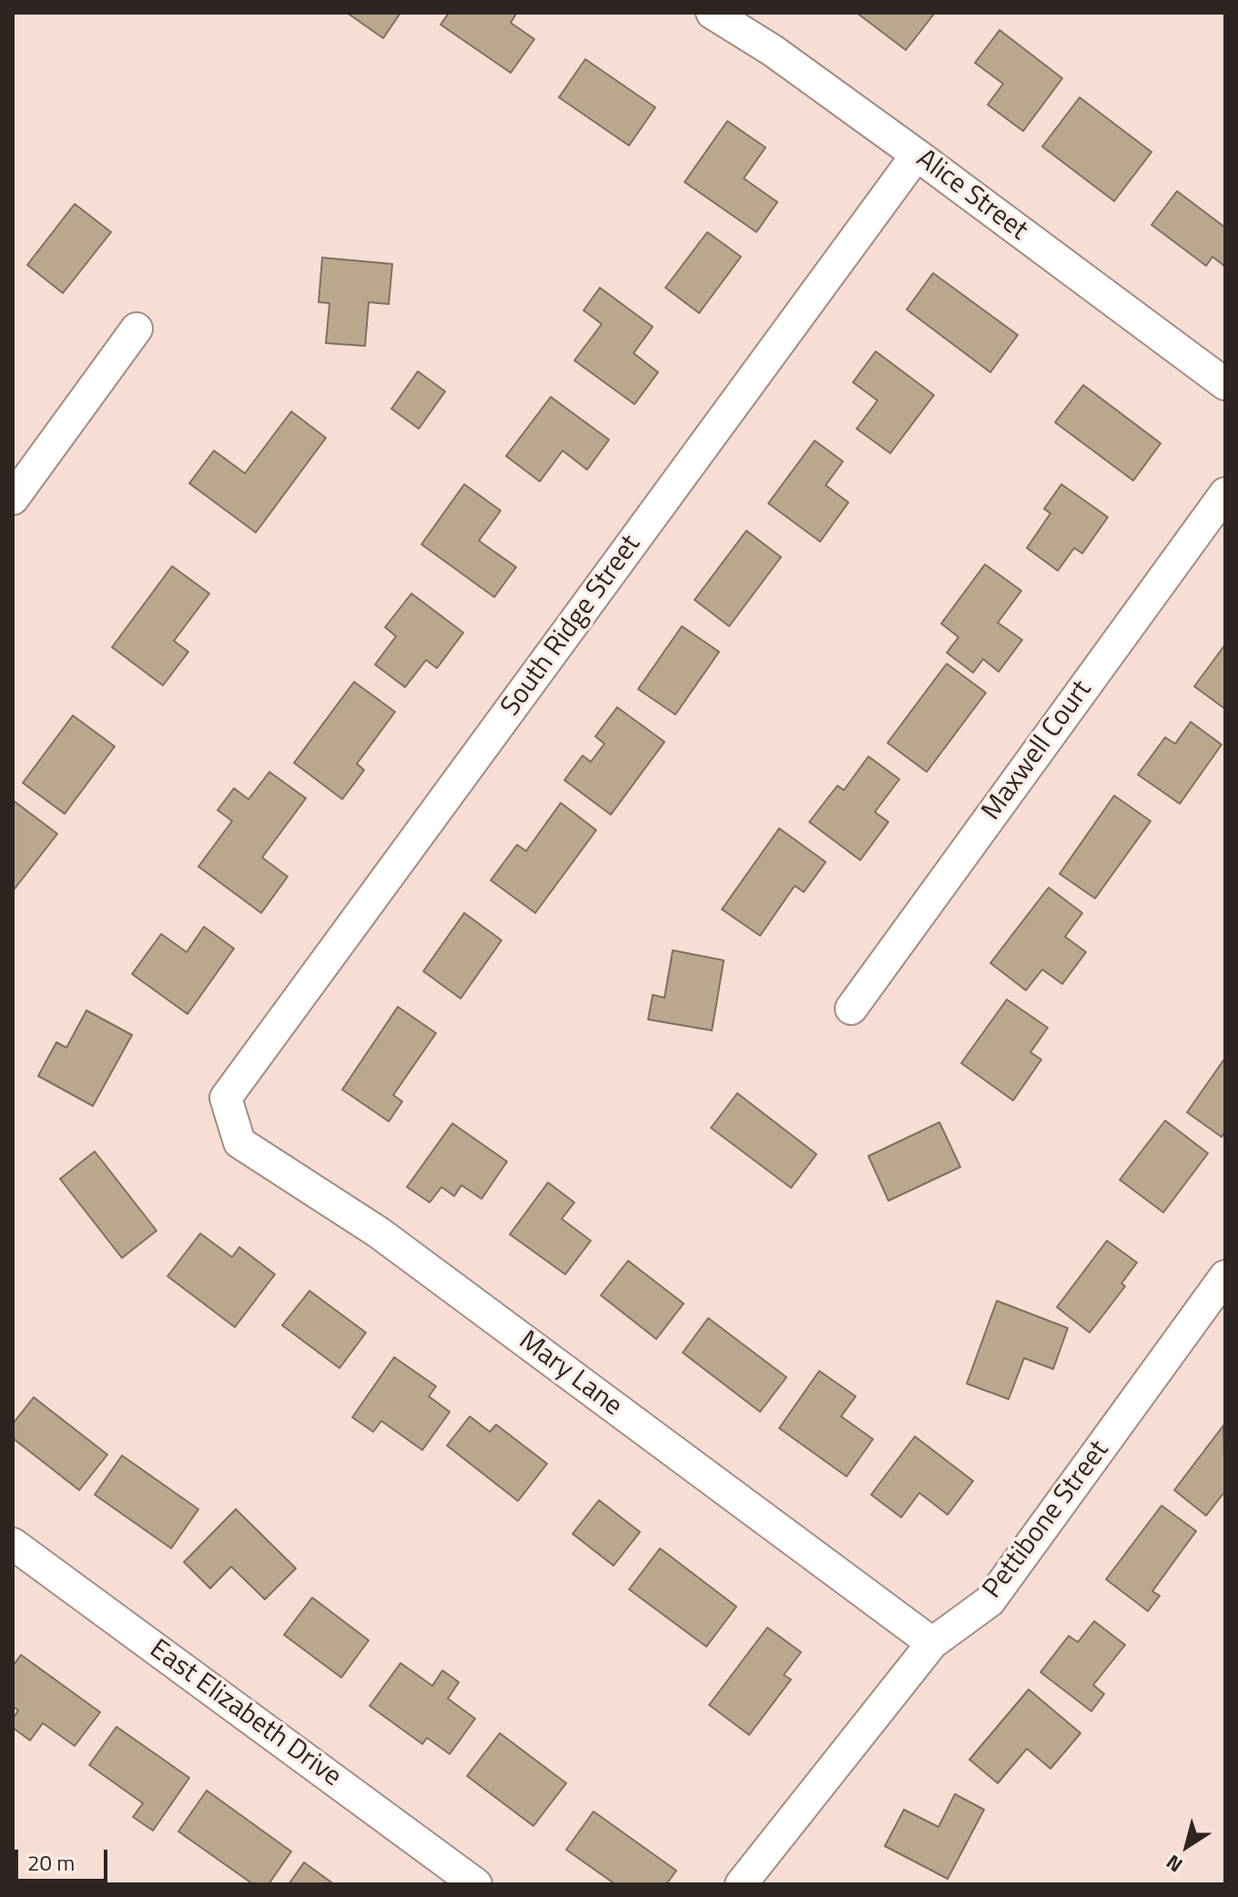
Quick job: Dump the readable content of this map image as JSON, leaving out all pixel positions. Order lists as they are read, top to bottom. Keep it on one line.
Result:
{"streets":{"street":["Alice Street","South Ridge Street","Maxwell Court","Mary Lane","Pettibone Street","East Elizabeth Drive"]},"crossings":[["Alice Street","South Ridge Street"],["South Ridge Street","Mary Lane"],["Mary Lane","Pettibone Street"]],"scale_bar":"20 m","north":"bottom left"}
